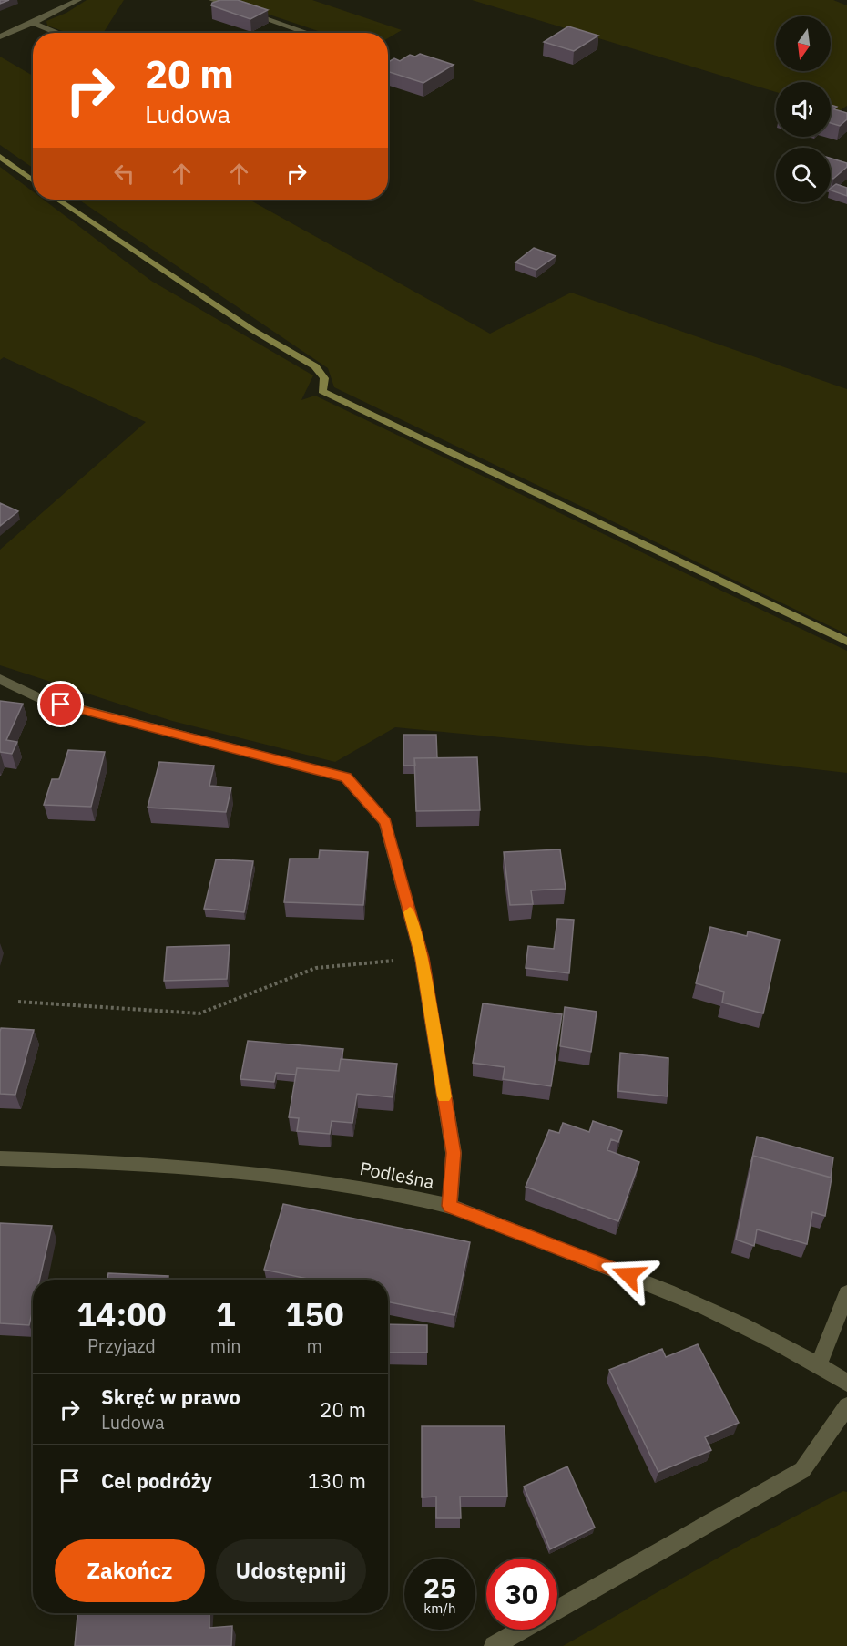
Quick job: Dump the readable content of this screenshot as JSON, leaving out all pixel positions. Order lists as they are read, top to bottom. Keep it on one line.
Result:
{"streets":{"street":["Podleśna"]},"north":"bottom","page":{"turn":["20 m","Ludowa"],"eta":["14:00","Przyjazd","1","min","150","m"],"list":[{"name":"Skręć w prawo","note":"Ludowa","value":"20 m"},{"name":"Cel podróży","value":"130 m"}],"buttons":["Zakończ","Udostępnij"],"speed":"25 km/h","limit":"30"}}
